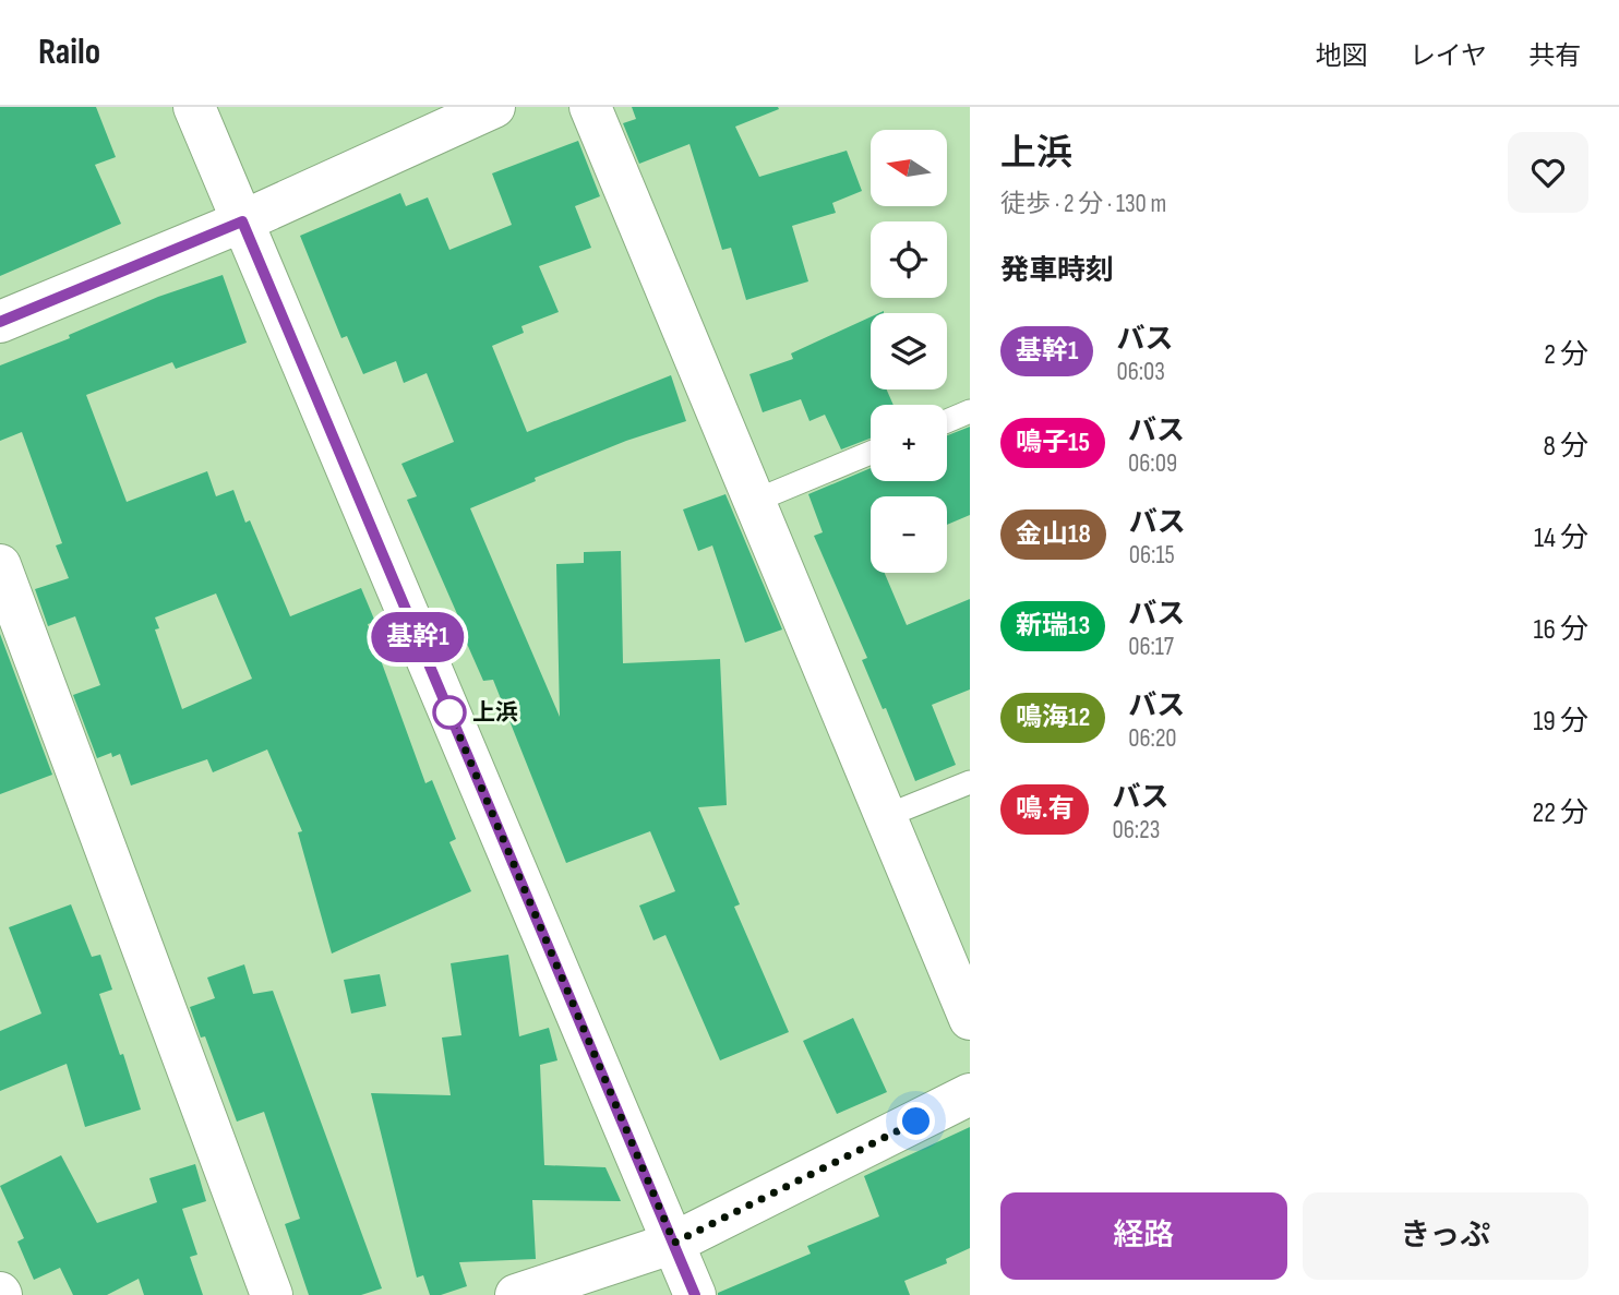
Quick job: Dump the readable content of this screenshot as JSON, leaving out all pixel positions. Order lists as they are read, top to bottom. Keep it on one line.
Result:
{"places":["上浜"],"lines":["bus line 基幹1"],"north":"left","page":{"header":"Railo","nav":["地図","レイヤ","共有"],"on_map":"基幹1","heading":[["上浜","徒歩 · 2 分 · 130 m"],"発車時刻"],"map_buttons":["+","−"],"list":[{"mark":"基幹1","name":"バス","note":"06:03","value":"2 分"},{"mark":"鳴子15","name":"バス","note":"06:09","value":"8 分"},{"mark":"金山18","name":"バス","note":"06:15","value":"14 分"},{"mark":"新瑞13","name":"バス","note":"06:17","value":"16 分"},{"mark":"鳴海12","name":"バス","note":"06:20","value":"19 分"},{"mark":"鳴.有","name":"バス","note":"06:23","value":"22 分"}],"buttons":["経路","きっぷ"]}}
